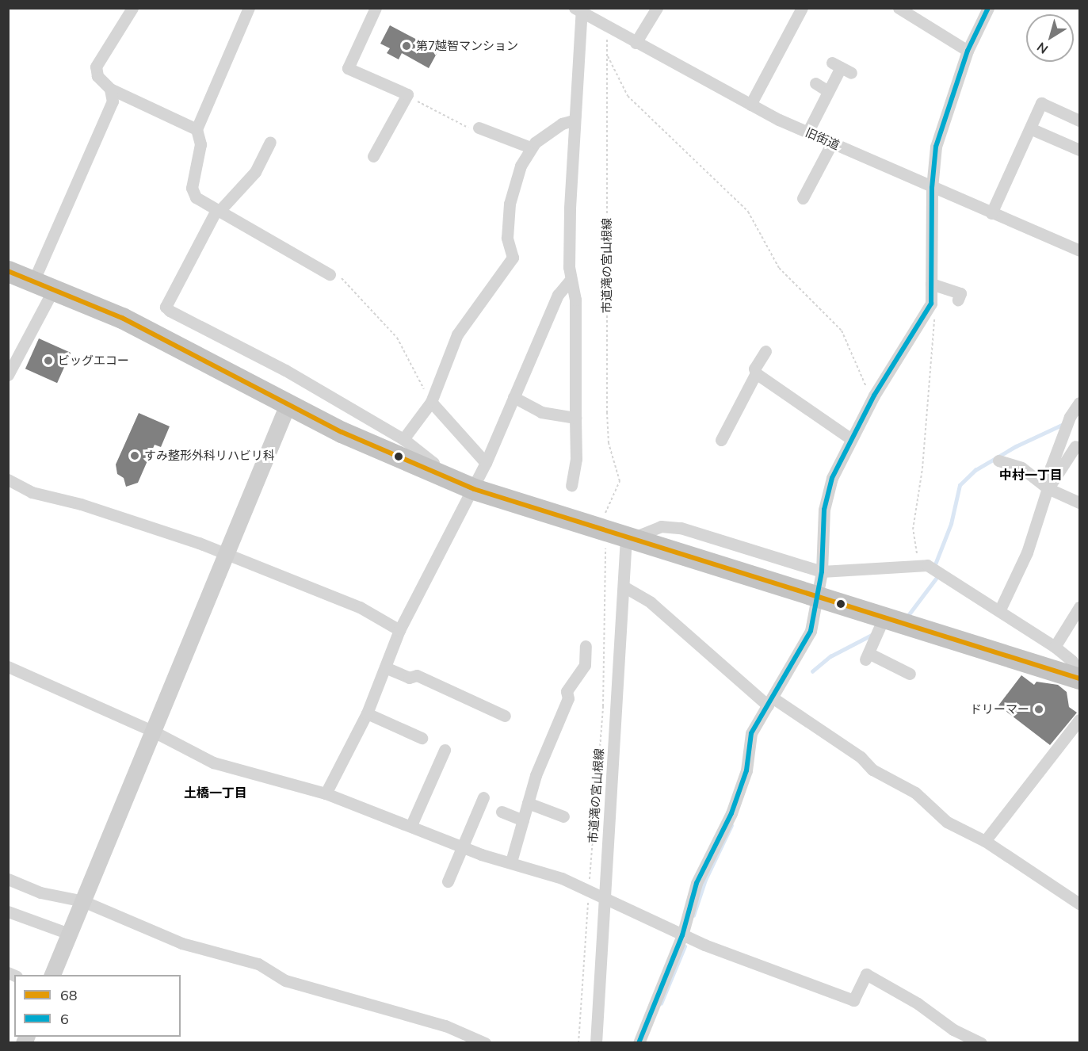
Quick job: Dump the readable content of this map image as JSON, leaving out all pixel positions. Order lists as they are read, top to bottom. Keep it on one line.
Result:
{"streets":{"street":["旧街道"],"path":["市道滝の宮山根線"]},"crossings":[["旧街道","市道滝の宮山根線"]],"districts":["中村一丁目","土橋一丁目"],"places":["第7越智マンション","ビッグエコー","すみ整形外科リハビリ科","ドリーマー"],"lines":["transit line 6","transit line 68"],"legend":["68","6"],"north":"bottom left"}
